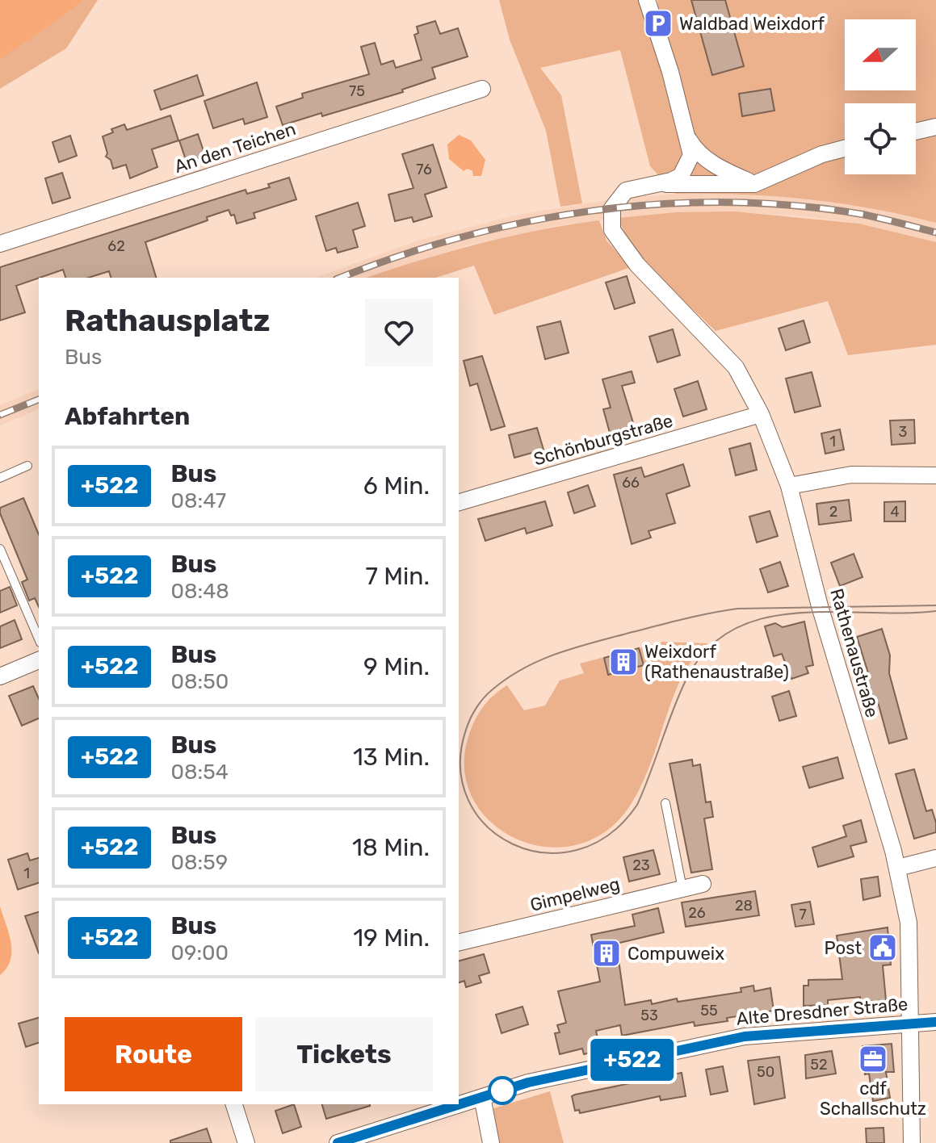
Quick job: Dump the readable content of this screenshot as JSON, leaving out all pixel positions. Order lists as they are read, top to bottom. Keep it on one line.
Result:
{"streets":{"street":["An den Teichen","Schönburgstraße","Rathenaustraße","Gimpelweg","Alte Dresdner Straße"]},"crossings":[["Schönburgstraße","Rathenaustraße"],["Rathenaustraße","Alte Dresdner Straße"]],"places":{"parking":["Waldbad Weixdorf"],"building":["Weixdorf (Rathenaustraße)","Compuweix"],"public building":["Post"],"office":["cdf Schallschutz"]},"lines":["bus line +522"],"house_numbers":["75","76","62","3","1","66","2","4","23","1","28","26","7","55","53","52","50"],"north":"left","page":{"on_map":"+522","heading":[["Rathausplatz","Bus"],"Abfahrten"],"list":[{"mark":"+522","name":"Bus","note":"08:47","value":"6 Min."},{"mark":"+522","name":"Bus","note":"08:48","value":"7 Min."},{"mark":"+522","name":"Bus","note":"08:50","value":"9 Min."},{"mark":"+522","name":"Bus","note":"08:54","value":"13 Min."},{"mark":"+522","name":"Bus","note":"08:59","value":"18 Min."},{"mark":"+522","name":"Bus","note":"09:00","value":"19 Min."}],"buttons":["Route","Tickets"]}}
